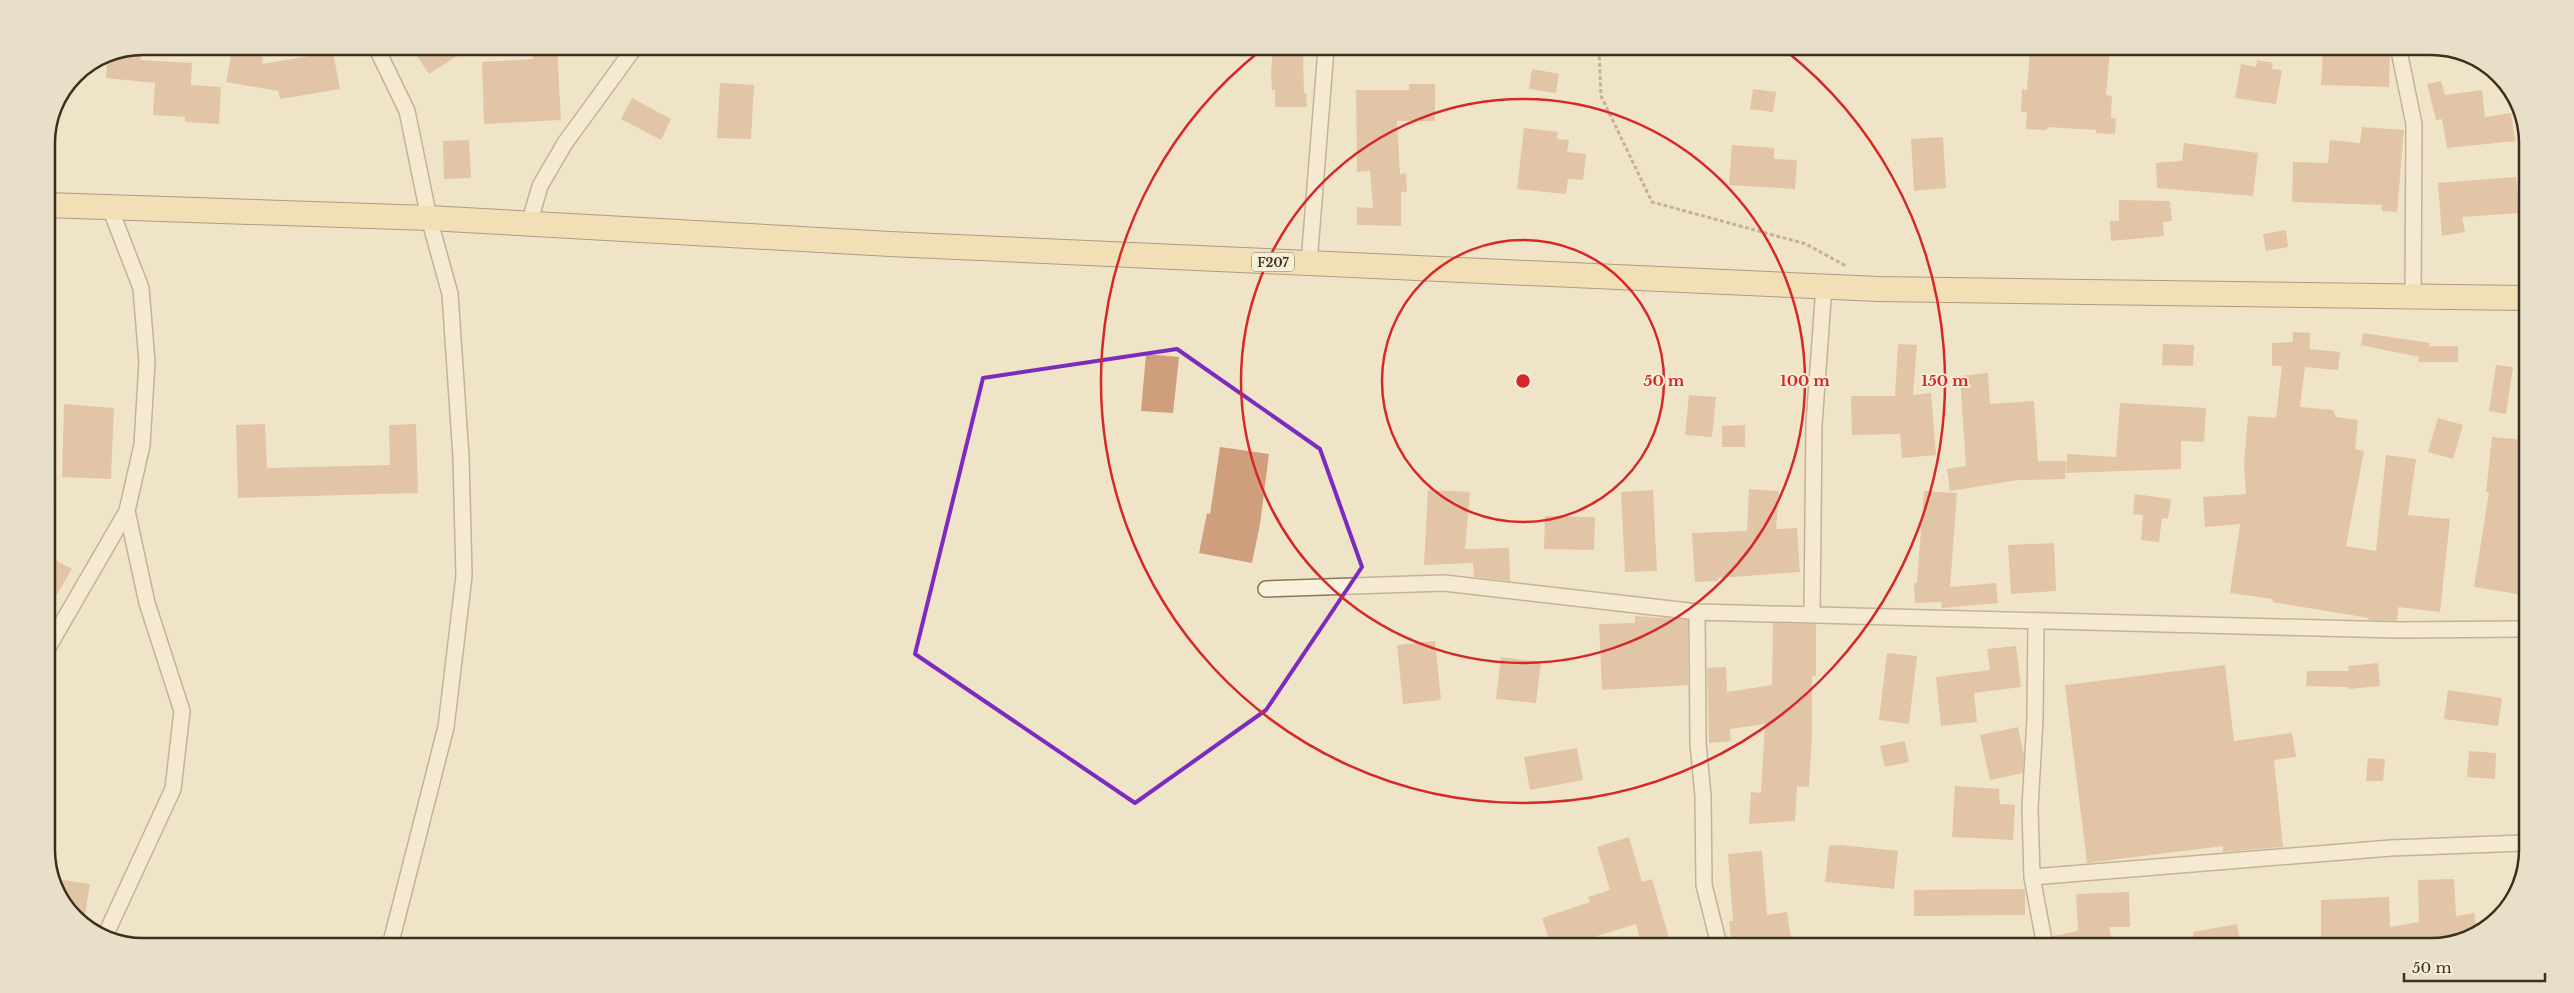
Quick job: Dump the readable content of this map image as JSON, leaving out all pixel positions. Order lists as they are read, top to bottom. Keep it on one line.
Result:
{"streets":{"main road":["F207"]},"scale_bar":"50 m","rings":["50 m","100 m","150 m"]}
